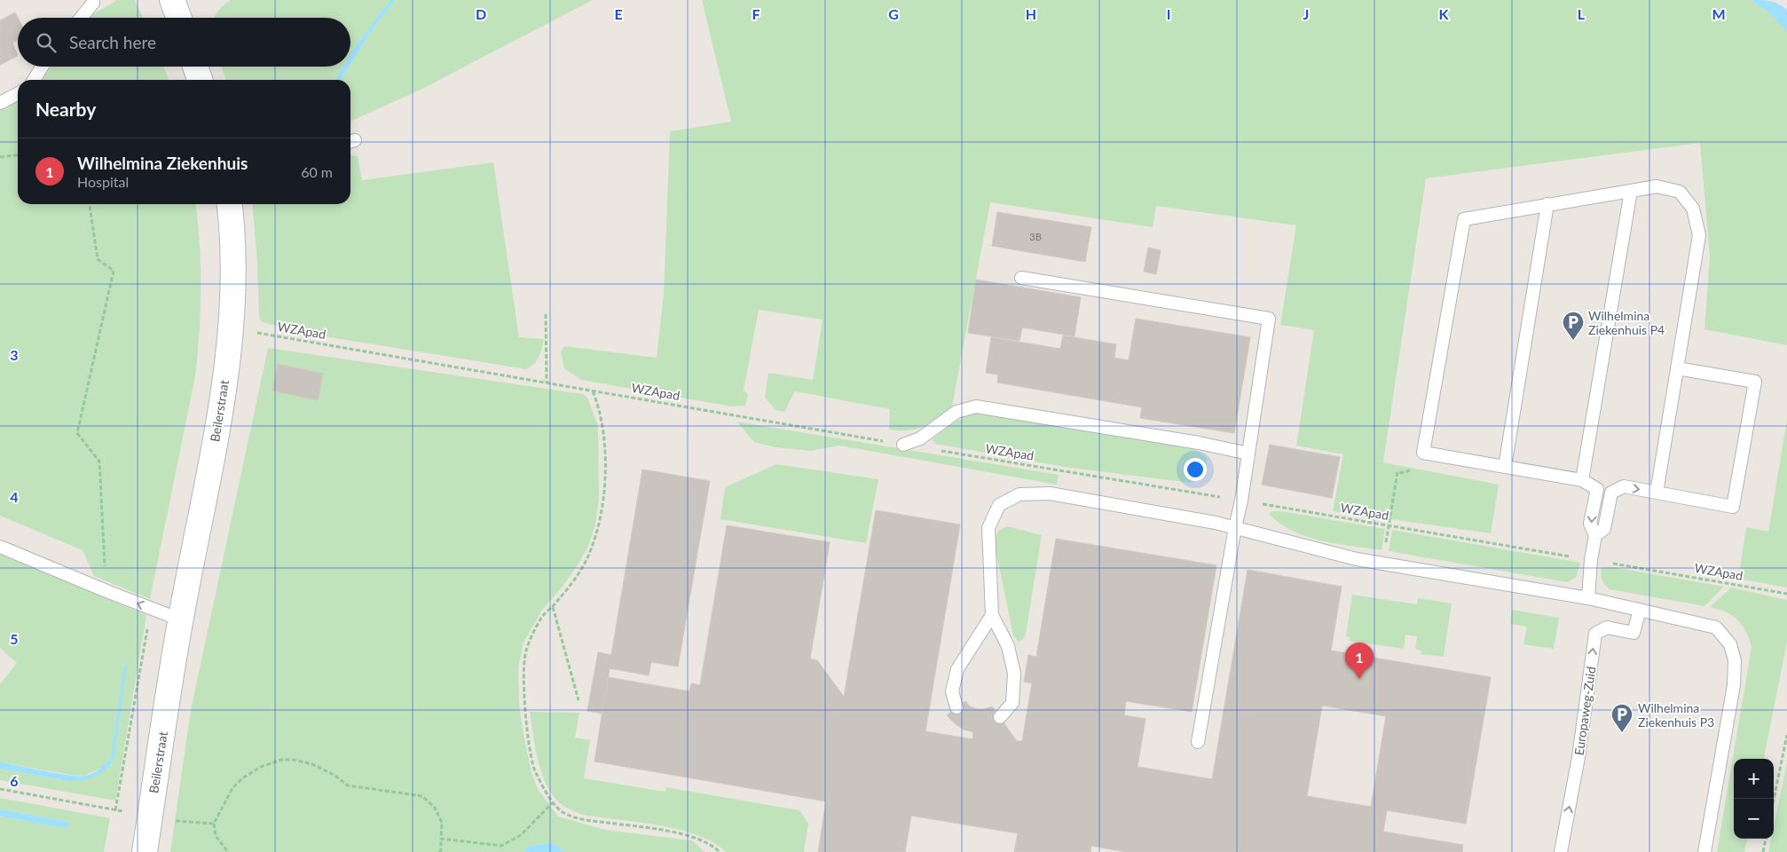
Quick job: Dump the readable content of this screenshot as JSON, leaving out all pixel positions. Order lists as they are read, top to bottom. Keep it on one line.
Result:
{"streets":{"street":["Beilerstraat"],"lane":["Europaweg-Zuid"],"path":["WZApad"]},"crossings":[["WZApad","Beilerstraat"]],"one_way":["Europaweg-Zuid"],"places":{"parking":["Wilhelmina Ziekenhuis P4","Wilhelmina Ziekenhuis P3"]},"house_numbers":["3B"],"page":{"search":"Search here","heading":"Nearby","list":[{"mark":"1","name":"Wilhelmina Ziekenhuis","note":"Hospital","value":"60 m"}],"pins":"1","map_buttons":["+","−"]},"grid":{"columns":["D","E","F","G","H","I","J","K","L","M"],"rows":["3","4","5","6"]}}
